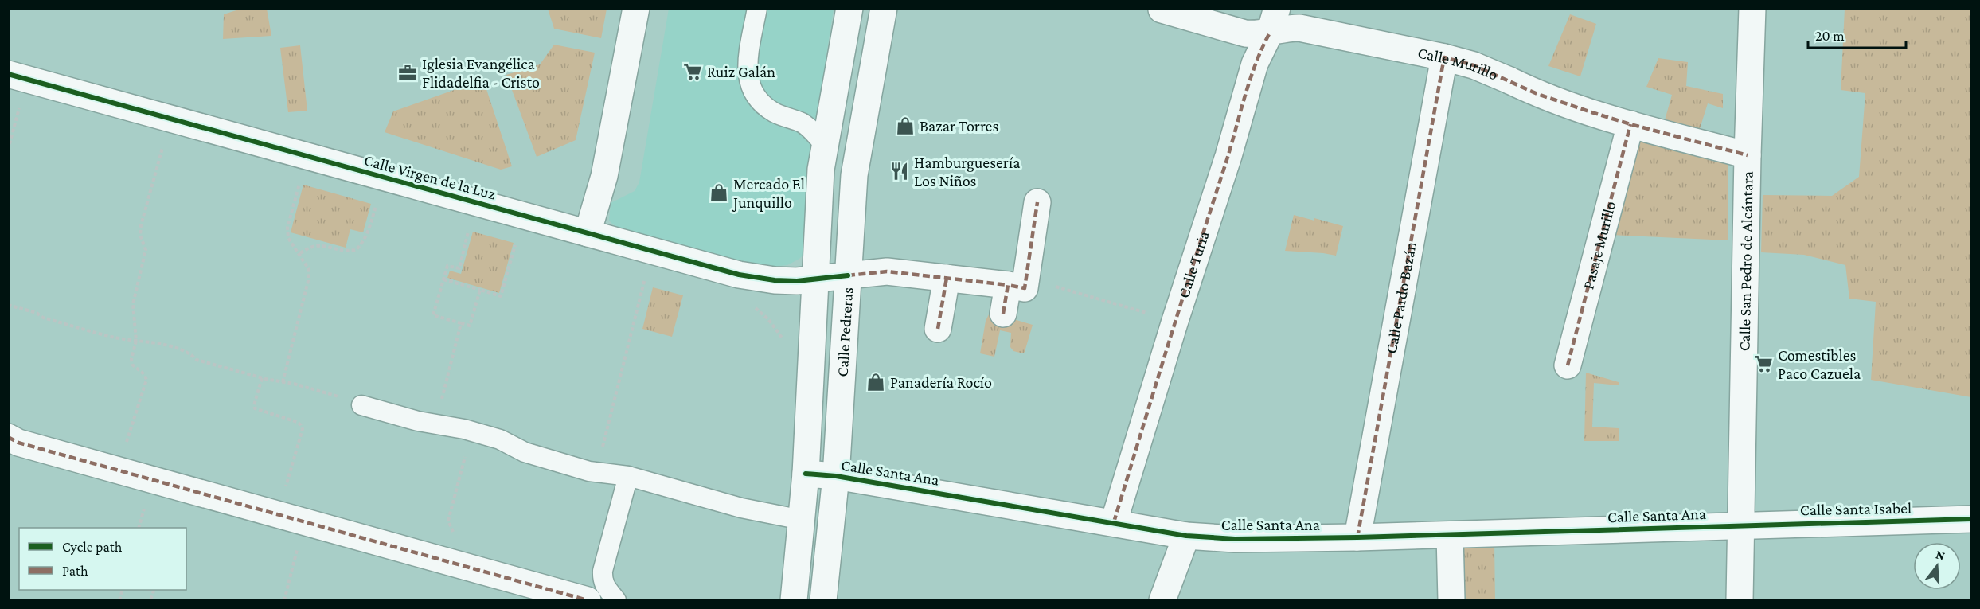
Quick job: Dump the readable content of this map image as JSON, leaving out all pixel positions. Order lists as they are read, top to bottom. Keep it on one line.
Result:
{"streets":{"street":["Calle Murillo","Calle Virgen de la Luz","Pasaje Murillo","Calle San Pedro de Alcántara","Calle Turia","Calle Pardo Bazán","Calle Pedreras","Calle Santa Ana","Calle Santa Isabel"]},"crossings":[["Calle Murillo","Pasaje Murillo"],["Calle Murillo","Calle San Pedro de Alcántara"],["Calle Murillo","Calle Turia"],["Calle Murillo","Calle Pardo Bazán"],["Calle Virgen de la Luz","Calle Pedreras"],["Calle San Pedro de Alcántara","Calle Santa Ana"],["Calle San Pedro de Alcántara","Calle Santa Isabel"],["Calle Turia","Calle Santa Ana"],["Calle Pardo Bazán","Calle Santa Ana"],["Calle Pedreras","Calle Santa Ana"],["Calle Santa Ana","Calle Santa Isabel"]],"places":{"supermarket":["Ruiz Galán","Comestibles Paco Cazuela"],"office":["Iglesia Evangélica Flidadelfia - Cristo"],"shop":["Bazar Torres","Mercado El Junquillo","Panadería Rocío"],"restaurant":["Hamburguesería Los Niños"]},"legend":["Cycle path","Path"],"scale_bar":"20 m","north":"top"}
